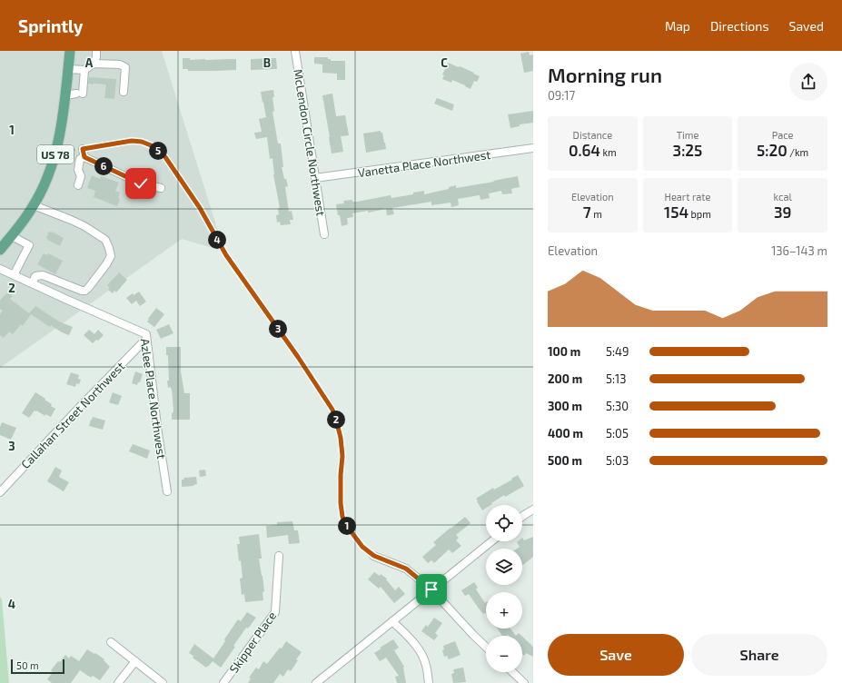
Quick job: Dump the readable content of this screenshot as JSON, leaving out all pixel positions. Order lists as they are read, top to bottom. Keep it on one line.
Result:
{"streets":{"main road":["US 78"],"street":["McLendon Circle Northwest","Vanetta Place Northwest","Azlee Place Northwest","Callahan Street Northwest","Skipper Place"]},"crossings":[["McLendon Circle Northwest","Vanetta Place Northwest"],["Azlee Place Northwest","Callahan Street Northwest"]],"scale_bar":"50 m","page":{"header":"Sprintly","nav":["Map","Directions","Saved"],"heading":["Morning run","09:17"],"stats":[["Distance","0.64 km"],["Time","3:25"],["Pace","5:20 /km"],["Elevation","7 m"],["Heart rate","154 bpm"],["kcal","39"]],"pins":["5","6","4","3","2","1"],"chart":["Elevation","136–143 m"],"list":[{"name":"100 m","note":"5:49"},{"name":"200 m","note":"5:13"},{"name":"300 m","note":"5:30"},{"name":"400 m","note":"5:05"},{"name":"500 m","note":"5:03"}],"map_buttons":["+","−"],"buttons":["Save","Share"],"scale":"50 m"},"grid":{"columns":["A","B","C"],"rows":["1","2","3","4"]}}
